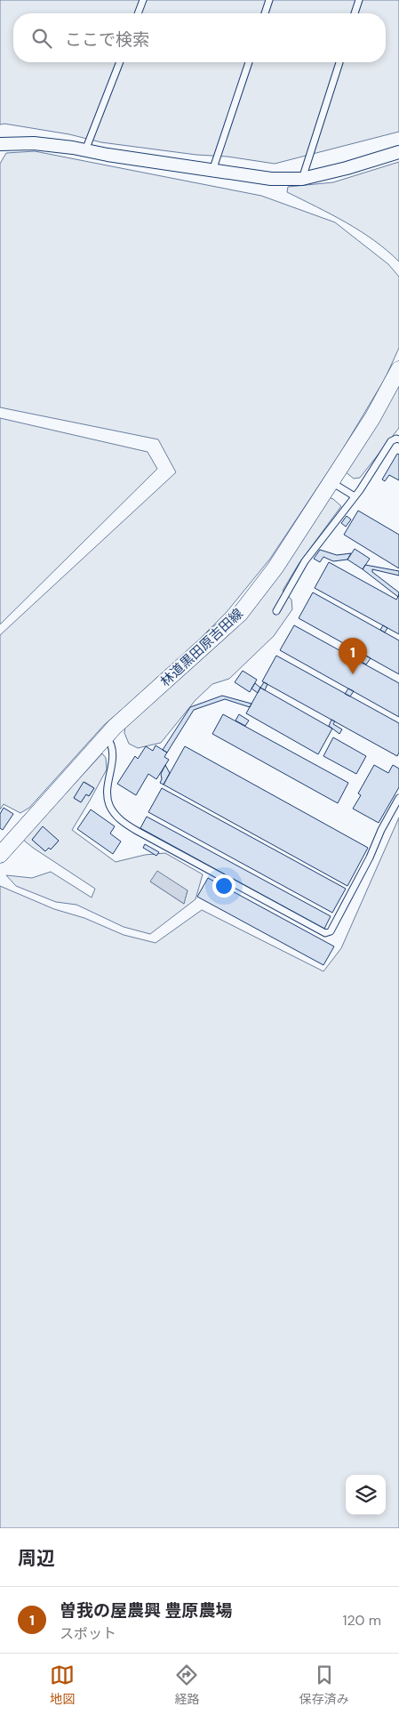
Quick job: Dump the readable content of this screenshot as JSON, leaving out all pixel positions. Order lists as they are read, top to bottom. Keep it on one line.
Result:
{"streets":{"street":["林道黒田原吉田線"]},"page":{"search":"ここで検索","pins":"1","heading":"周辺","list":[{"mark":"1","name":"曽我の屋農興 豊原農場","note":"スポット","value":"120 m"}],"nav":["地図","経路","保存済み"]}}
